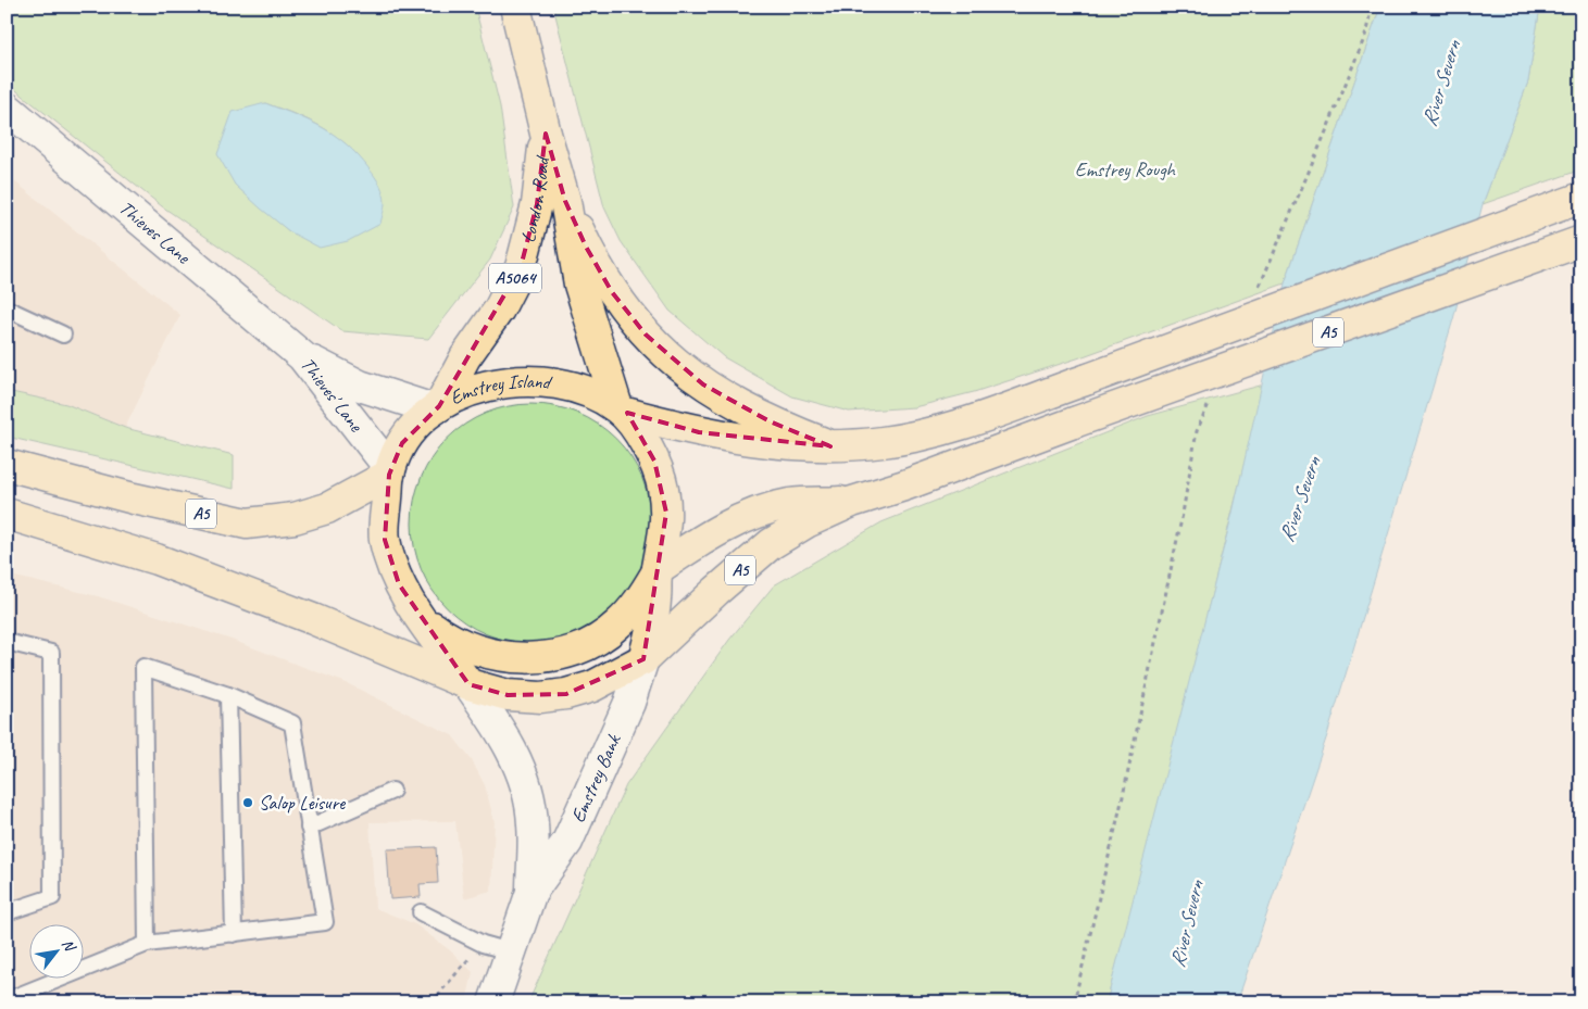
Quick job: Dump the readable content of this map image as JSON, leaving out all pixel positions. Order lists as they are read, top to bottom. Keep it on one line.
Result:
{"streets":{"main road":["London Road","Thieves Lane","A5064","A5","Emstrey Island","Thieves' Lane","Emstrey Bank"]},"crossings":[["London Road","A5"],["London Road","Emstrey Island"],["London Road","Thieves' Lane"],["Thieves Lane","Thieves' Lane"],["A5","Emstrey Island"],["A5","Thieves' Lane"],["A5","Emstrey Bank"],["Emstrey Island","Thieves' Lane"],["Emstrey Island","Emstrey Bank"]],"water":["River Severn"],"parks":["Emstrey Rough"],"places":["Salop Leisure"],"north":"top right"}
